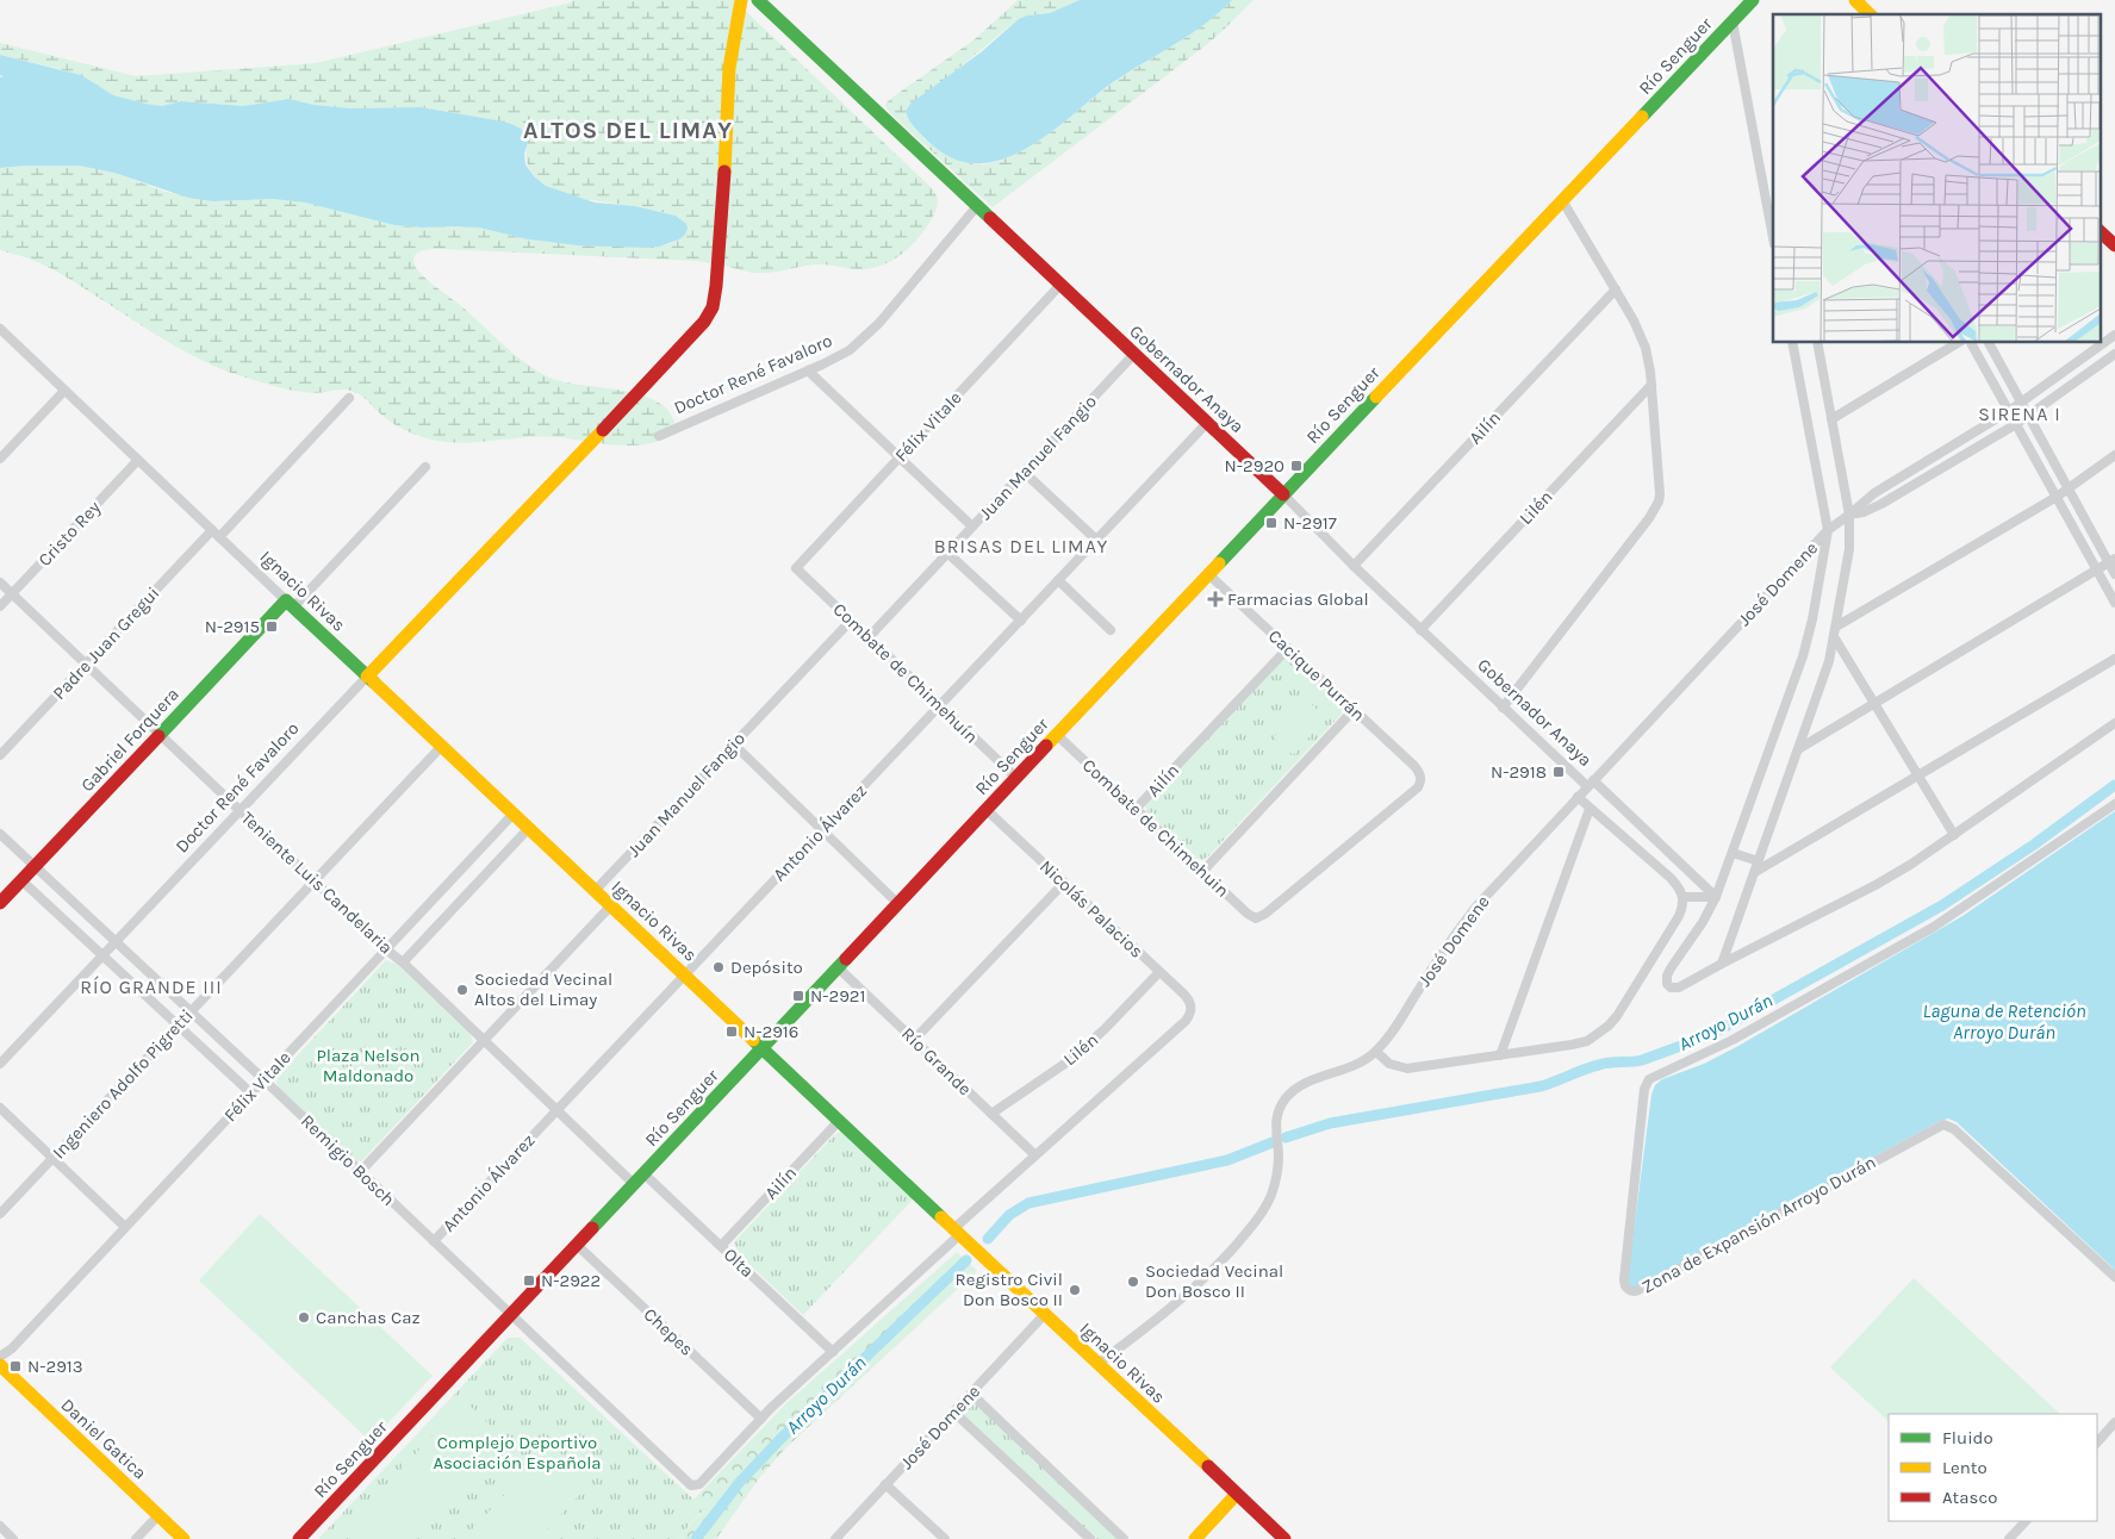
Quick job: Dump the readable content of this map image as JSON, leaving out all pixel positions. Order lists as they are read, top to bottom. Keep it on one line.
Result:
{"streets":{"main road":["Río Senguer","Doctor René Favaloro","Gobernador Anaya","Ignacio Rivas","Gabriel Forquera","Daniel Gatica"],"street":["Félix Vitale","Ailín","Juan Manuel Fangio","Lilén","Cristo Rey","José Domene","Padre Juan Gregui","Combate de Chimehuín","Cacique Purrán","Combate de Chimehuin","Antonio Álvarez","Teniente Luis Candelaria","Nicolás Palacios","Río Grande","Ingeniero Adolfo Pigretti","Remigio Bosch","Zona de Expansión Arroyo Durán","Olta","Chepes"]},"crossings":[["Río Senguer","Gobernador Anaya"],["Río Senguer","Ignacio Rivas"],["Río Senguer","Combate de Chimehuín"],["Río Senguer","Cacique Purrán"],["Río Senguer","Combate de Chimehuin"],["Río Senguer","Teniente Luis Candelaria"],["Río Senguer","Nicolás Palacios"],["Río Senguer","Río Grande"],["Río Senguer","Remigio Bosch"],["Río Senguer","Olta"],["Río Senguer","Chepes"],["Doctor René Favaloro","Gobernador Anaya"],["Doctor René Favaloro","Ignacio Rivas"],["Doctor René Favaloro","Teniente Luis Candelaria"],["Doctor René Favaloro","Remigio Bosch"],["Gobernador Anaya","Félix Vitale"],["Gobernador Anaya","Ailín"],["Gobernador Anaya","Juan Manuel Fangio"],["Gobernador Anaya","Lilén"],["Gobernador Anaya","José Domene"],["Gobernador Anaya","Antonio Álvarez"],["Félix Vitale","Ignacio Rivas"],["Félix Vitale","Combate de Chimehuín"],["Félix Vitale","Teniente Luis Candelaria"],["Félix Vitale","Remigio Bosch"],["Ailín","Ignacio Rivas"],["Ailín","Cacique Purrán"],["Ailín","Combate de Chimehuin"],["Ailín","Olta"],["Juan Manuel Fangio","Ignacio Rivas"],["Juan Manuel Fangio","Combate de Chimehuín"],["Lilén","Nicolás Palacios"],["Lilén","Río Grande"],["Cristo Rey","Ignacio Rivas"],["Cristo Rey","Teniente Luis Candelaria"],["José Domene","Ignacio Rivas"],["Ignacio Rivas","Padre Juan Gregui"],["Ignacio Rivas","Gabriel Forquera"],["Ignacio Rivas","Antonio Álvarez"],["Ignacio Rivas","Ingeniero Adolfo Pigretti"],["Padre Juan Gregui","Teniente Luis Candelaria"],["Combate de Chimehuín","Antonio Álvarez"],["Cacique Purrán","Combate de Chimehuin"],["Gabriel Forquera","Teniente Luis Candelaria"],["Gabriel Forquera","Remigio Bosch"],["Antonio Álvarez","Teniente Luis Candelaria"],["Antonio Álvarez","Remigio Bosch"],["Teniente Luis Candelaria","Ingeniero Adolfo Pigretti"],["Teniente Luis Candelaria","Olta"],["Nicolás Palacios","Río Grande"],["Ingeniero Adolfo Pigretti","Remigio Bosch"],["Remigio Bosch","Chepes"]],"districts":["ALTOS DEL LIMAY","SIRENA I","BRISAS DEL LIMAY","RÍO GRANDE III"],"water":["Laguna de Retención Arroyo Durán","Arroyo Durán"],"parks":["Plaza Nelson Maldonado","Complejo Deportivo Asociación Española"],"places":{"transit":["N-2920","N-2917","N-2915","N-2918","N-2921","N-2916","N-2922","N-2913"],"health":["Farmacias Global"],"other":["Depósito","Sociedad Vecinal Altos del Limay","Sociedad Vecinal Don Bosco II","Registro Civil Don Bosco II","Canchas Caz"]},"legend":["Fluido","Lento","Atasco"]}
